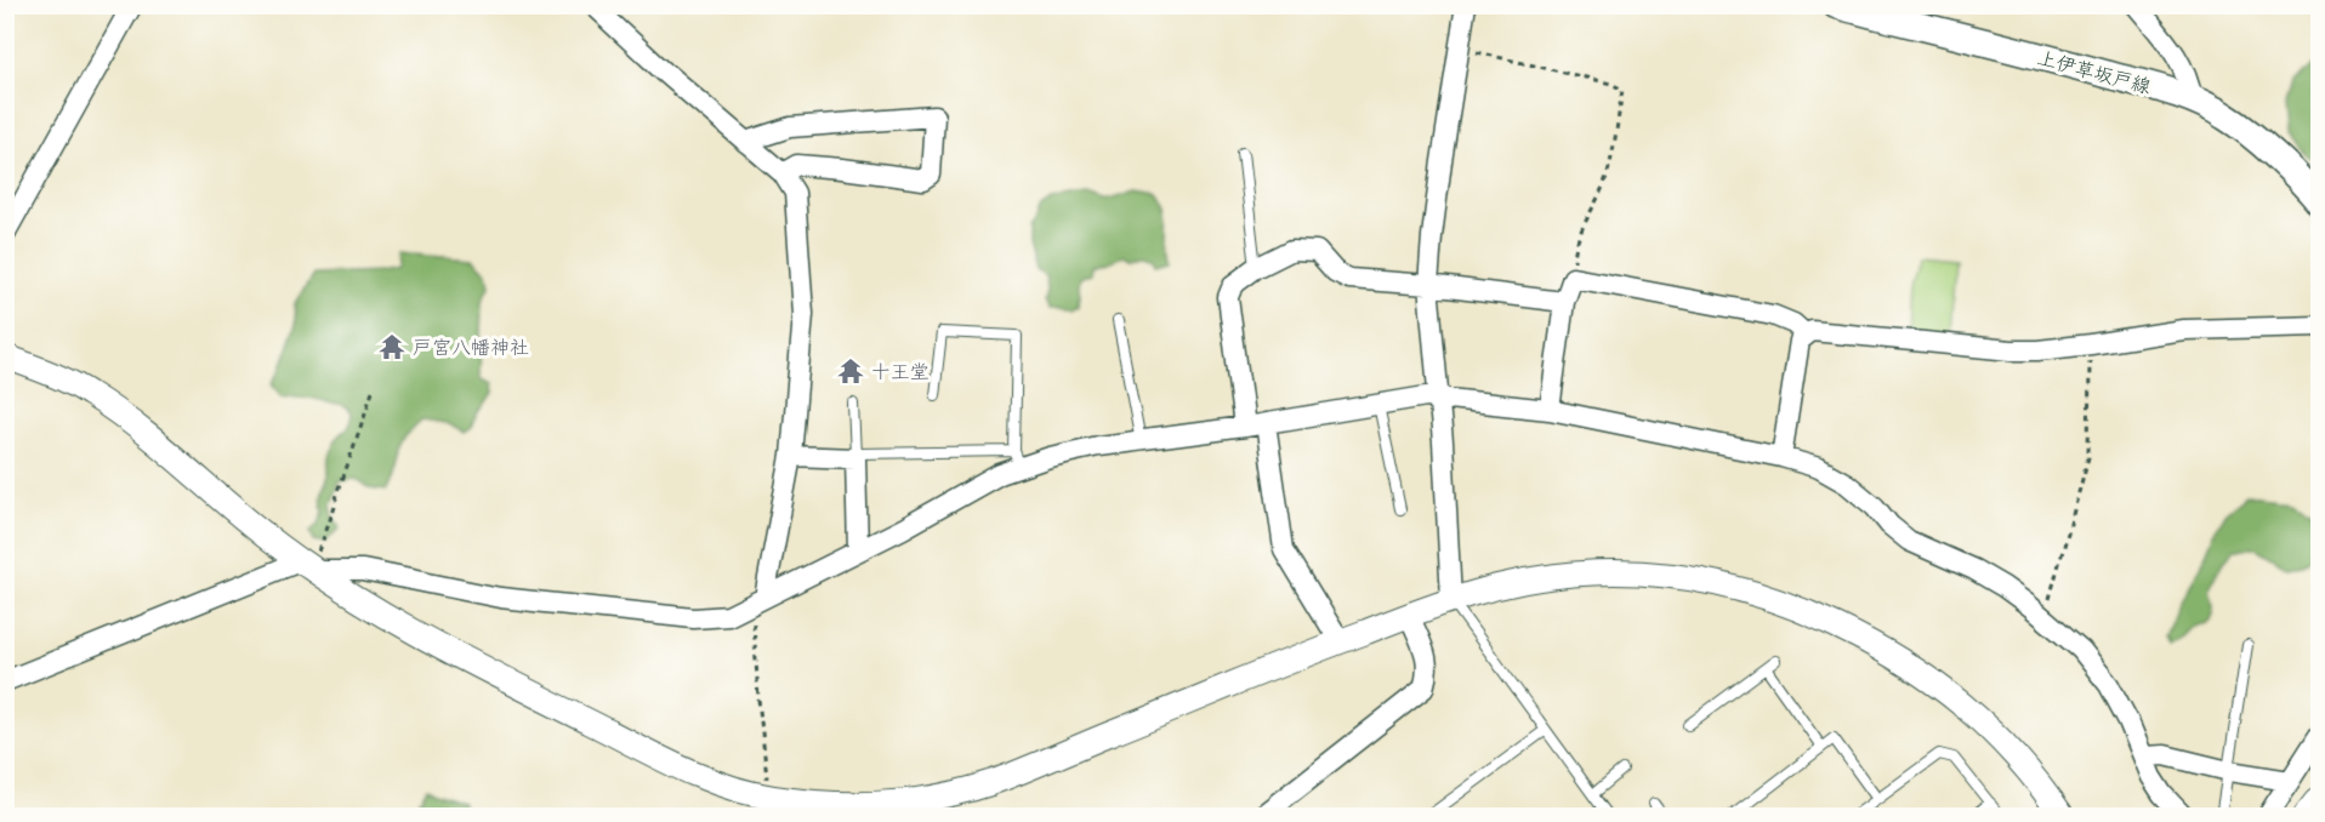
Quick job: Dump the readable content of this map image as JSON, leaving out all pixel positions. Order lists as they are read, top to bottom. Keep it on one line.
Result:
{"streets":{"main road":["上伊草坂戸線"]},"places":{"temple":["戸宮八幡神社","十王堂"]}}
